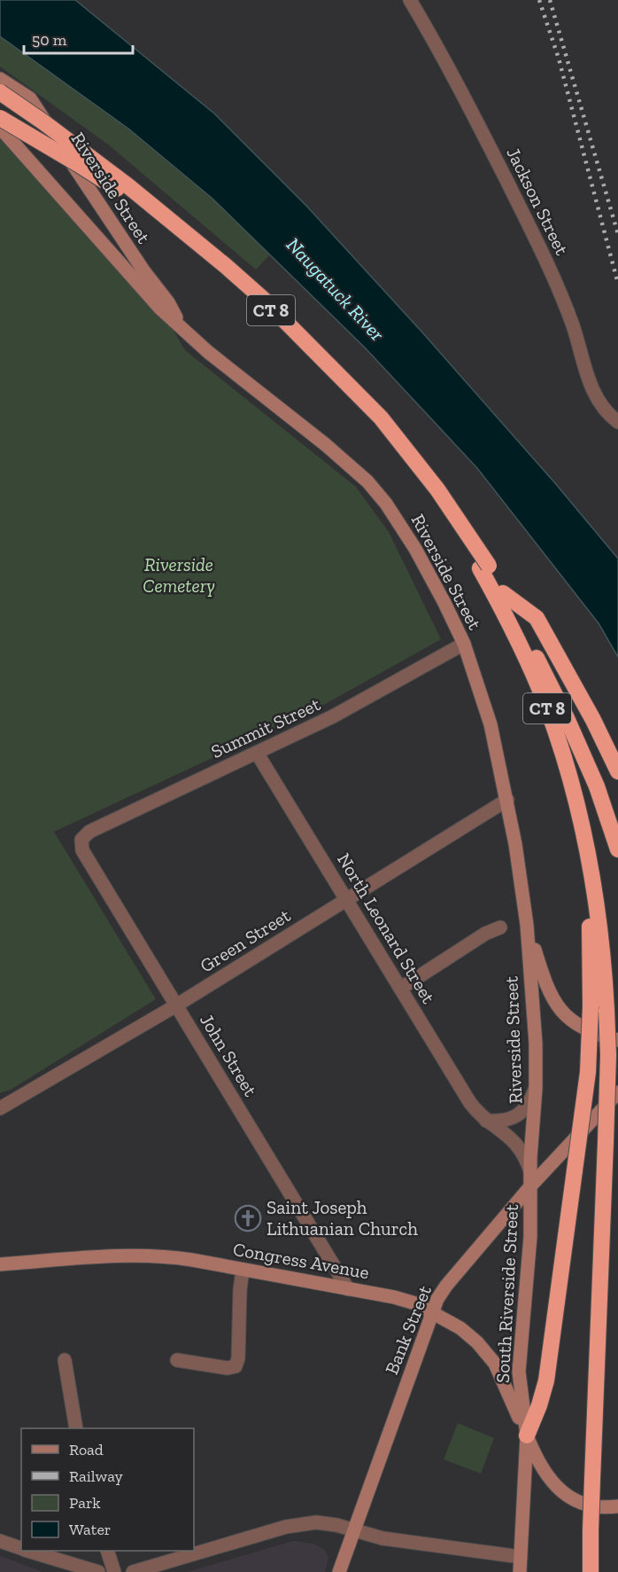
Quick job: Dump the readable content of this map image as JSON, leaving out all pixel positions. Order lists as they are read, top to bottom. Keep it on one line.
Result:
{"streets":{"highway":["CT 8"],"street":["Riverside Street","Jackson Street","Summit Street","North Leonard Street","Green Street","John Street","Congress Avenue","South Riverside Street","Bank Street"]},"crossings":[["Riverside Street","Summit Street"],["Riverside Street","North Leonard Street"],["Riverside Street","Green Street"],["Riverside Street","South Riverside Street"],["Riverside Street","Bank Street"],["Summit Street","North Leonard Street"],["Summit Street","John Street"],["North Leonard Street","Green Street"],["Green Street","John Street"],["John Street","Congress Avenue"],["Congress Avenue","South Riverside Street"],["Congress Avenue","Bank Street"],["South Riverside Street","Bank Street"]],"water":["Naugatuck River"],"parks":["Riverside Cemetery"],"places":{"church":["Saint Joseph Lithuanian Church"]},"legend":["Road","Railway","Park","Water"],"scale_bar":"50 m"}
